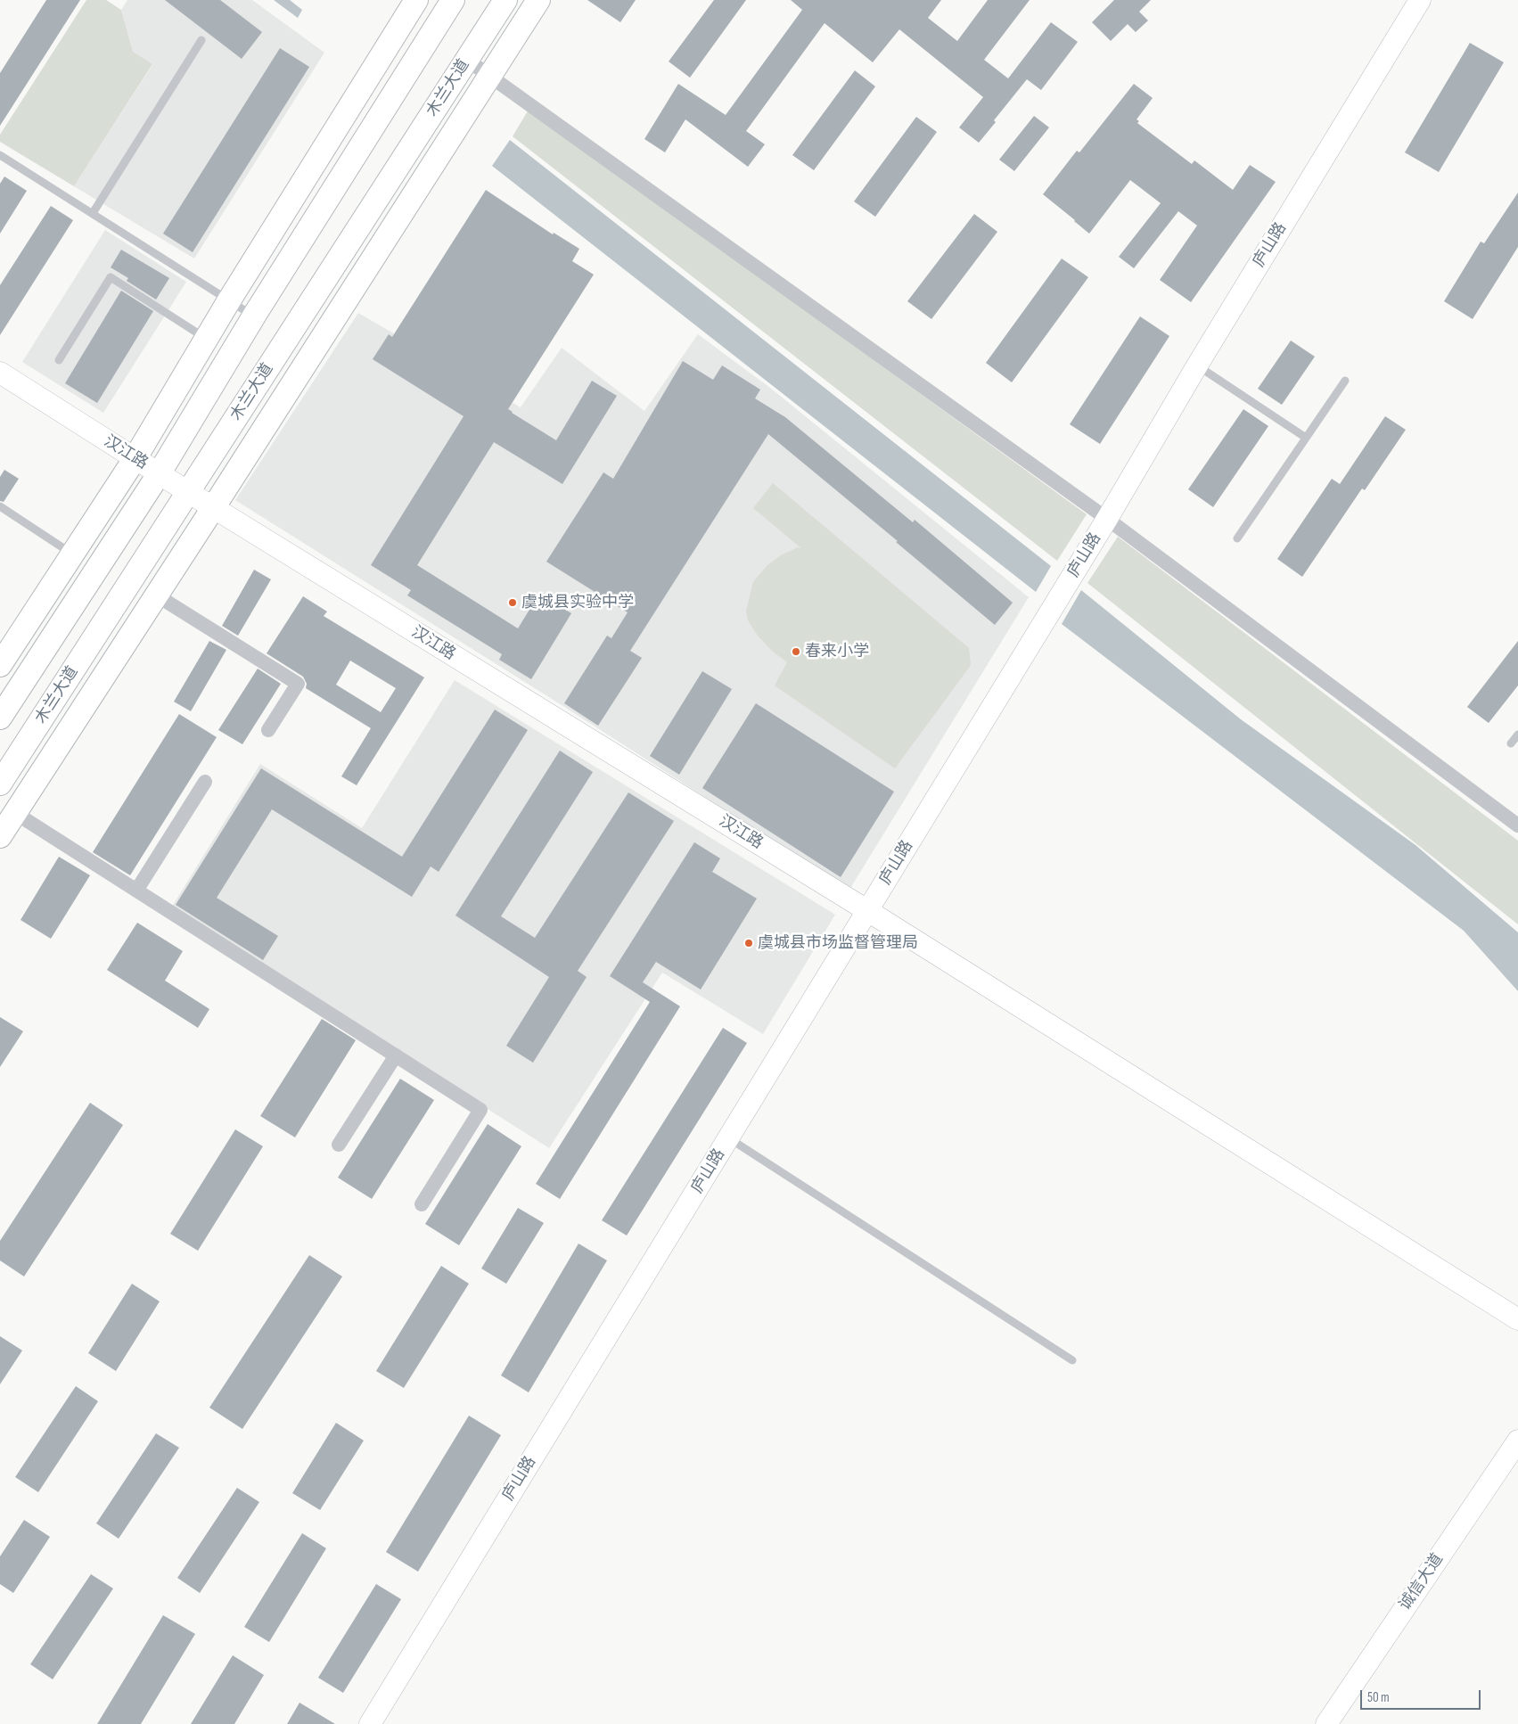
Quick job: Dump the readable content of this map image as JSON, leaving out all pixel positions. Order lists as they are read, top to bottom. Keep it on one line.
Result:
{"streets":{"main road":["木兰大道"],"street":["庐山路","汉江路","诚信大道"]},"crossings":[["木兰大道","汉江路"],["庐山路","汉江路"]],"places":["虞城县实验中学","春来小学","虞城县市场监督管理局"],"scale_bar":"50 m"}
